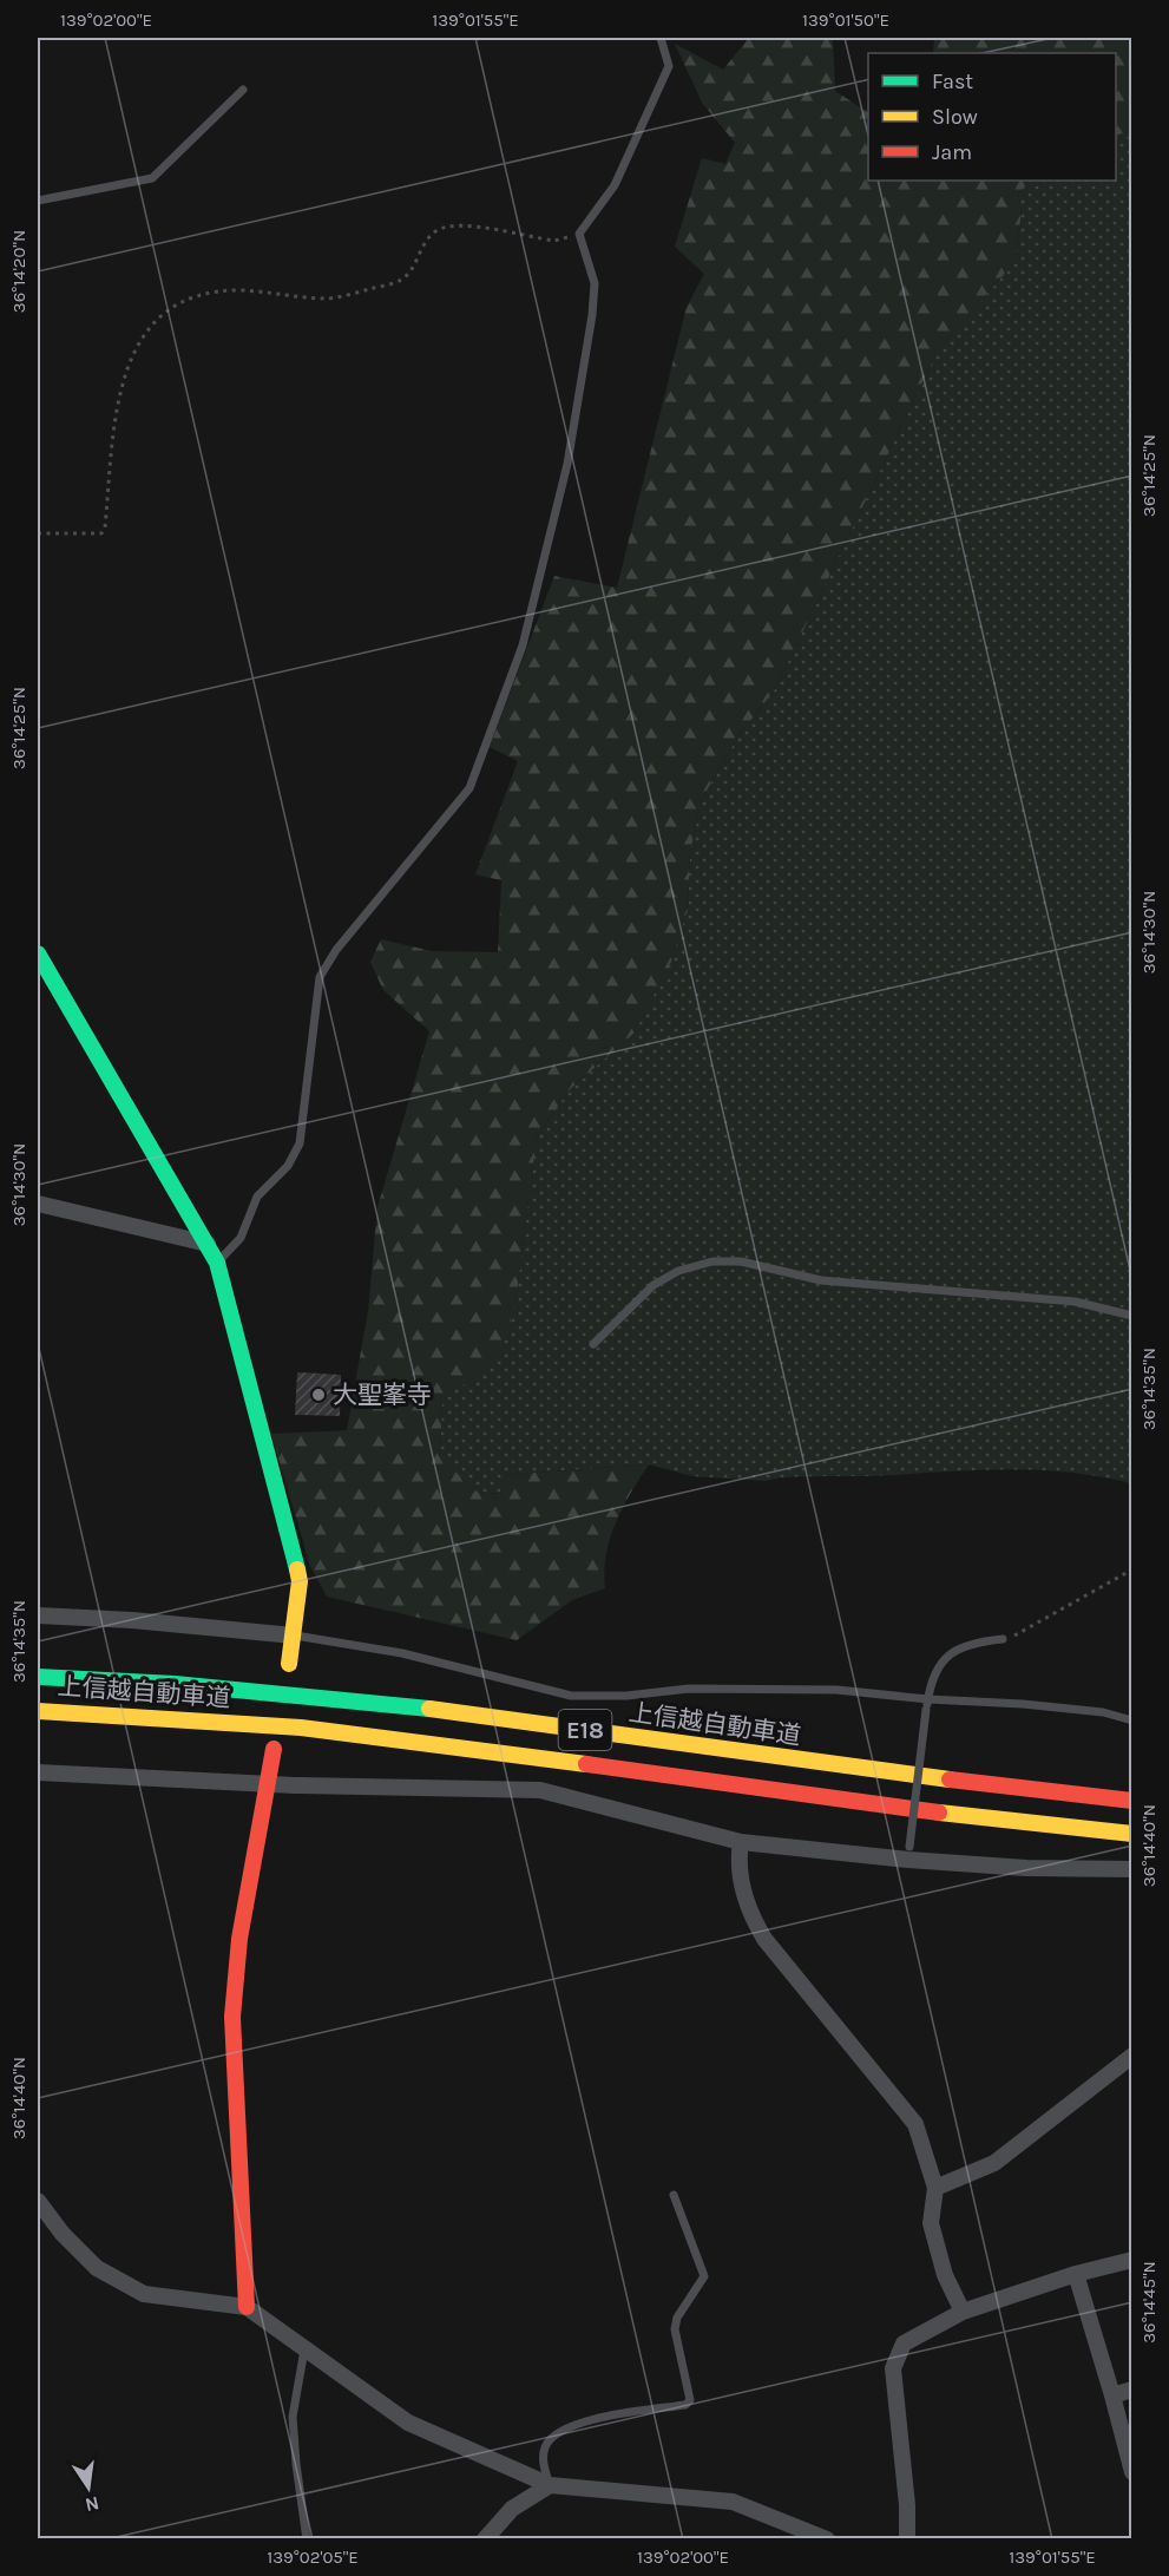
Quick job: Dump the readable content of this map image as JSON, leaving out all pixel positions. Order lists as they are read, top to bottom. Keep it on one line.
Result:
{"streets":{"main road":["上信越自動車道","E18"]},"places":["大聖峯寺"],"legend":["Fast","Slow","Jam"],"north":"bottom","coordinates":["139°02'00\"E","139°01'55\"E","139°01'50\"E","36°14'20\"N","36°14'25\"N","36°14'30\"N","36°14'35\"N","36°14'40\"N","36°14'45\"N","139°02'05\"E"]}
